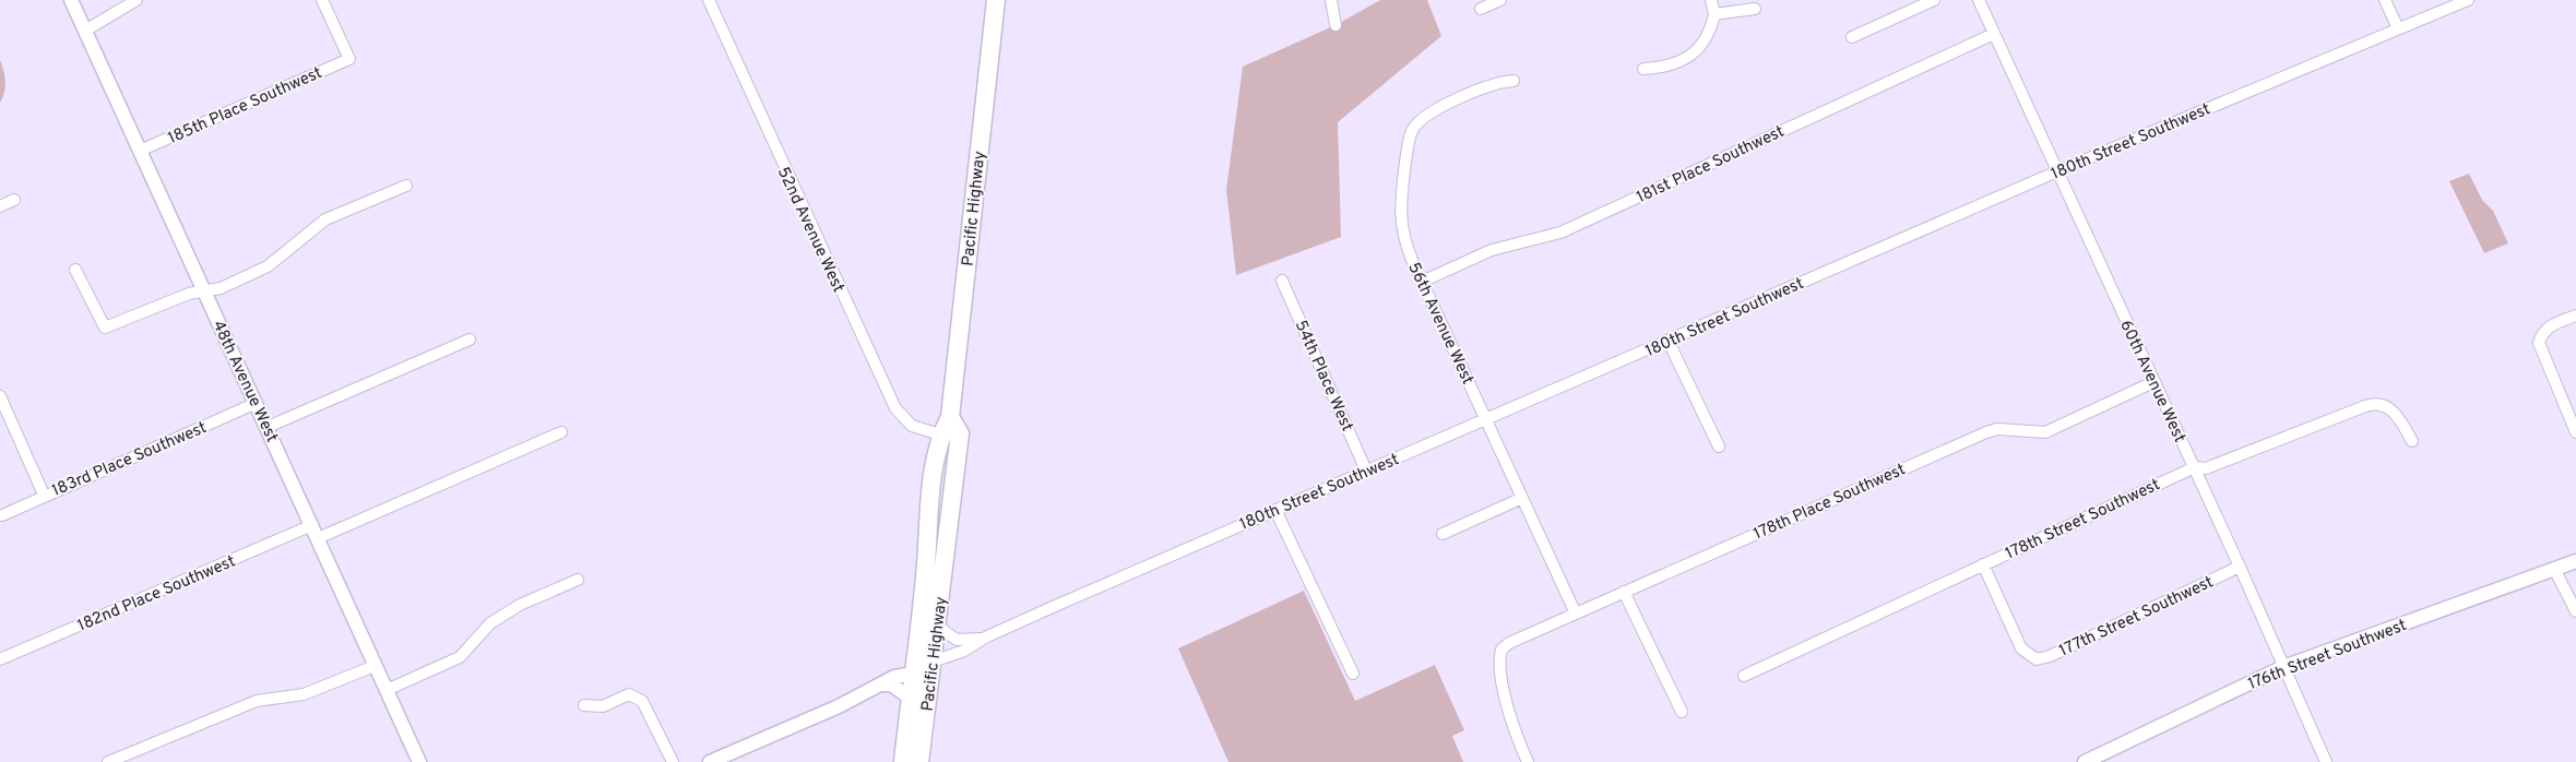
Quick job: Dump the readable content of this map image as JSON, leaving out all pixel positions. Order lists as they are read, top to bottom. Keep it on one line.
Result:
{"streets":{"highway":["Pacific Highway"],"street":["185th Place Southwest","180th Street Southwest","181st Place Southwest","52nd Avenue West","56th Avenue West","54th Place West","48th Avenue West","60th Avenue West","183rd Place Southwest","178th Place Southwest","178th Street Southwest","182nd Place Southwest","177th Street Southwest","176th Street Southwest"]},"crossings":[["185th Place Southwest","48th Avenue West"],["180th Street Southwest","Pacific Highway"],["180th Street Southwest","56th Avenue West"],["180th Street Southwest","54th Place West"],["180th Street Southwest","60th Avenue West"],["181st Place Southwest","56th Avenue West"],["181st Place Southwest","60th Avenue West"],["Pacific Highway","52nd Avenue West"],["56th Avenue West","178th Place Southwest"],["48th Avenue West","183rd Place Southwest"],["48th Avenue West","182nd Place Southwest"],["60th Avenue West","178th Place Southwest"],["60th Avenue West","178th Street Southwest"],["60th Avenue West","177th Street Southwest"],["60th Avenue West","176th Street Southwest"],["178th Street Southwest","177th Street Southwest"]]}
